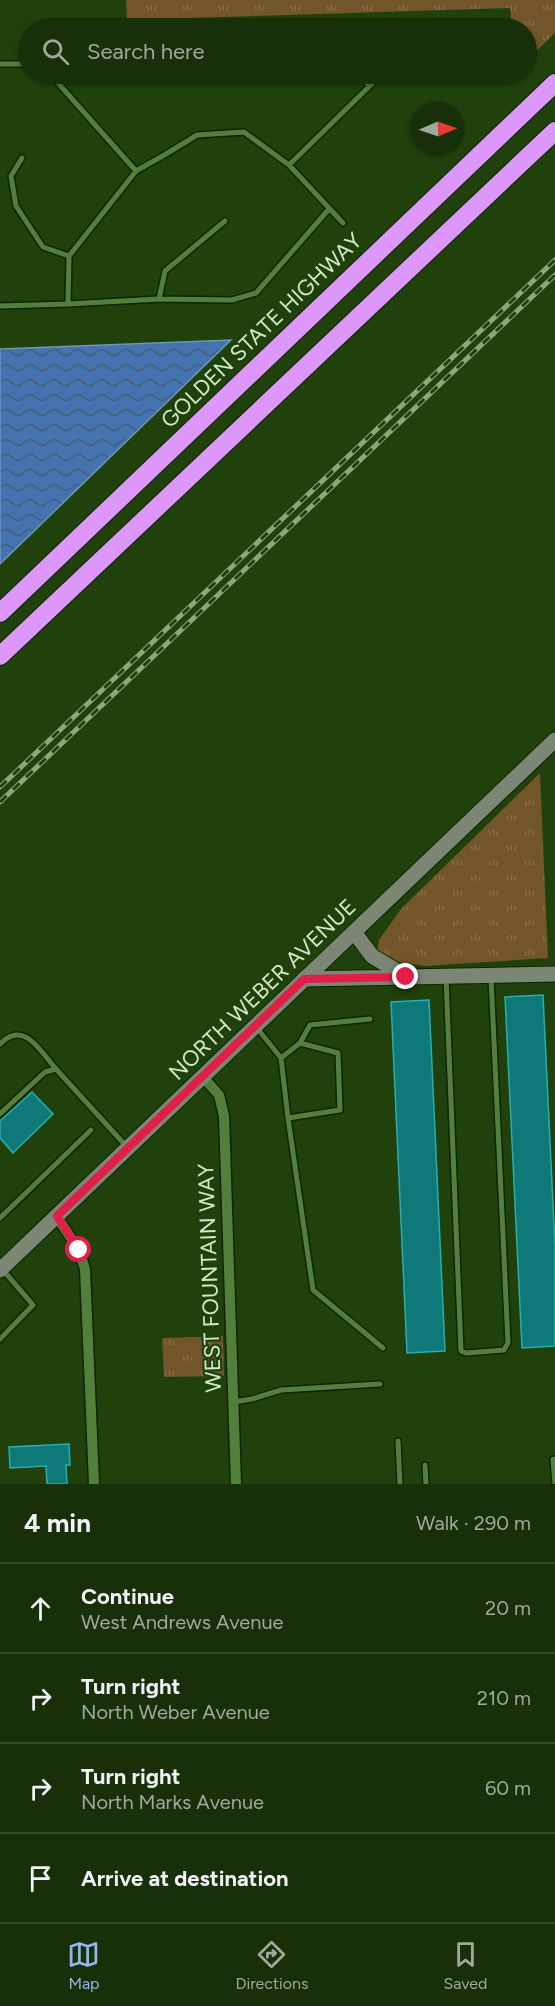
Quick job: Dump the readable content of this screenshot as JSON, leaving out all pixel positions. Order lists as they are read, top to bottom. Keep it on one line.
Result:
{"streets":{"highway":["GOLDEN STATE HIGHWAY"],"main road":["NORTH WEBER AVENUE"],"street":["WEST FOUNTAIN WAY"]},"crossings":[["NORTH WEBER AVENUE","WEST FOUNTAIN WAY"]],"north":"right","page":{"search":"Search here","heading":["4 min","Walk · 290 m"],"list":[["Continue","West Andrews Avenue","20 m"],["Turn right","North Weber Avenue","210 m"],["Turn right","North Marks Avenue","60 m"],"Arrive at destination"],"nav":["Map","Directions","Saved"]}}
